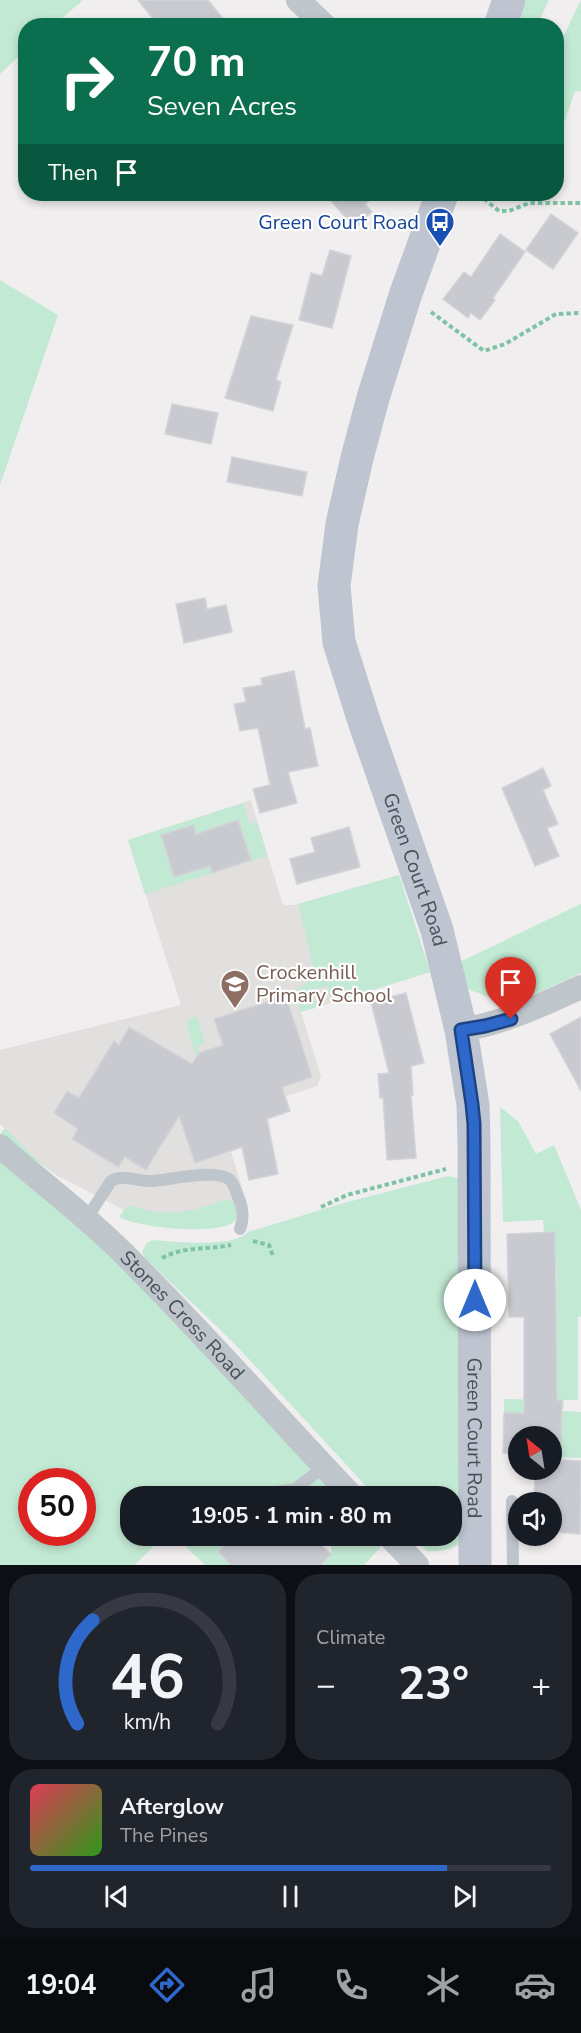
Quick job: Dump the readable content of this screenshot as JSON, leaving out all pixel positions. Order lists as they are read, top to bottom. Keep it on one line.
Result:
{"streets":{"main road":["Green Court Road"],"street":["Stones Cross Road"]},"places":{"bus stop":["Green Court Road"],"school or university":["Crockenhill Primary School"]},"north":"top left","page":{"turn":["70 m","Seven Acres"],"then":"Then","limit":"50","trip":"19:05 · 1 min · 80 m","tile":"Climate","heat":["−","23°","+"],"song":["Afterglow","The Pines"],"tabs":"19:04","gauge":["46","km/h"]}}
